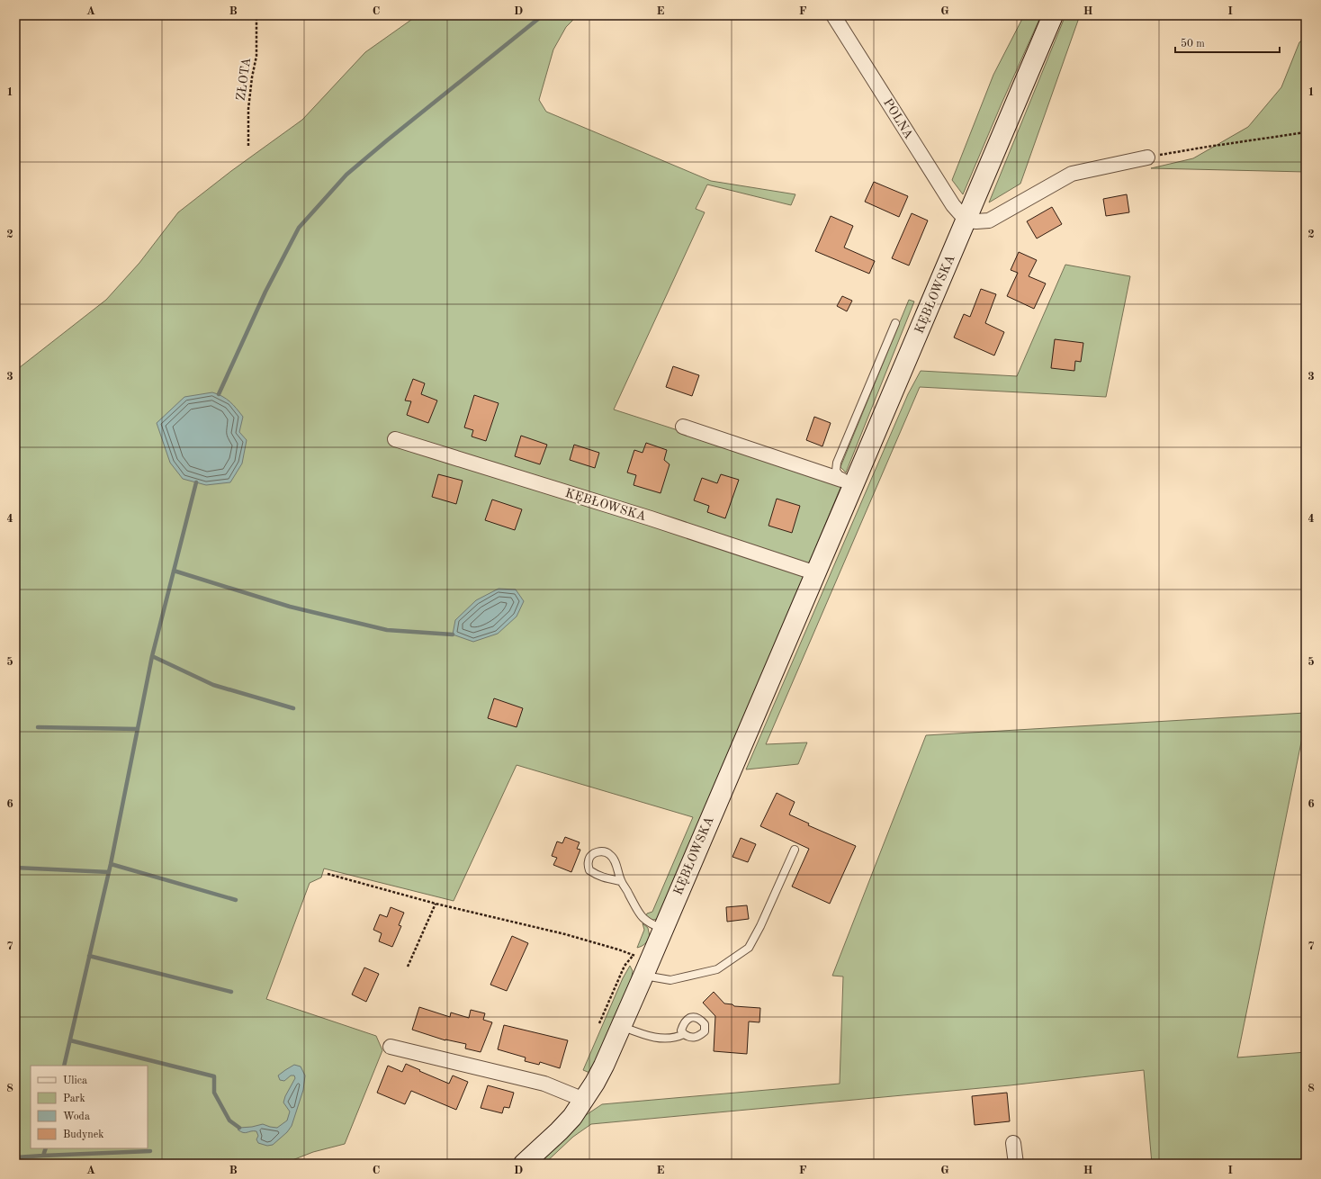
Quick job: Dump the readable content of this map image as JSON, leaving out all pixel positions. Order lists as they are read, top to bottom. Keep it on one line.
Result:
{"streets":{"street":["POLNA","KĘBŁOWSKA"],"path":["ZŁOTA"]},"crossings":[["POLNA","KĘBŁOWSKA"]],"legend":["Ulica","Park","Woda","Budynek"],"scale_bar":"50 m","grid":{"columns":["A","B","C","D","E","F","G","H","I"],"rows":["1","2","3","4","5","6","7","8"]}}
